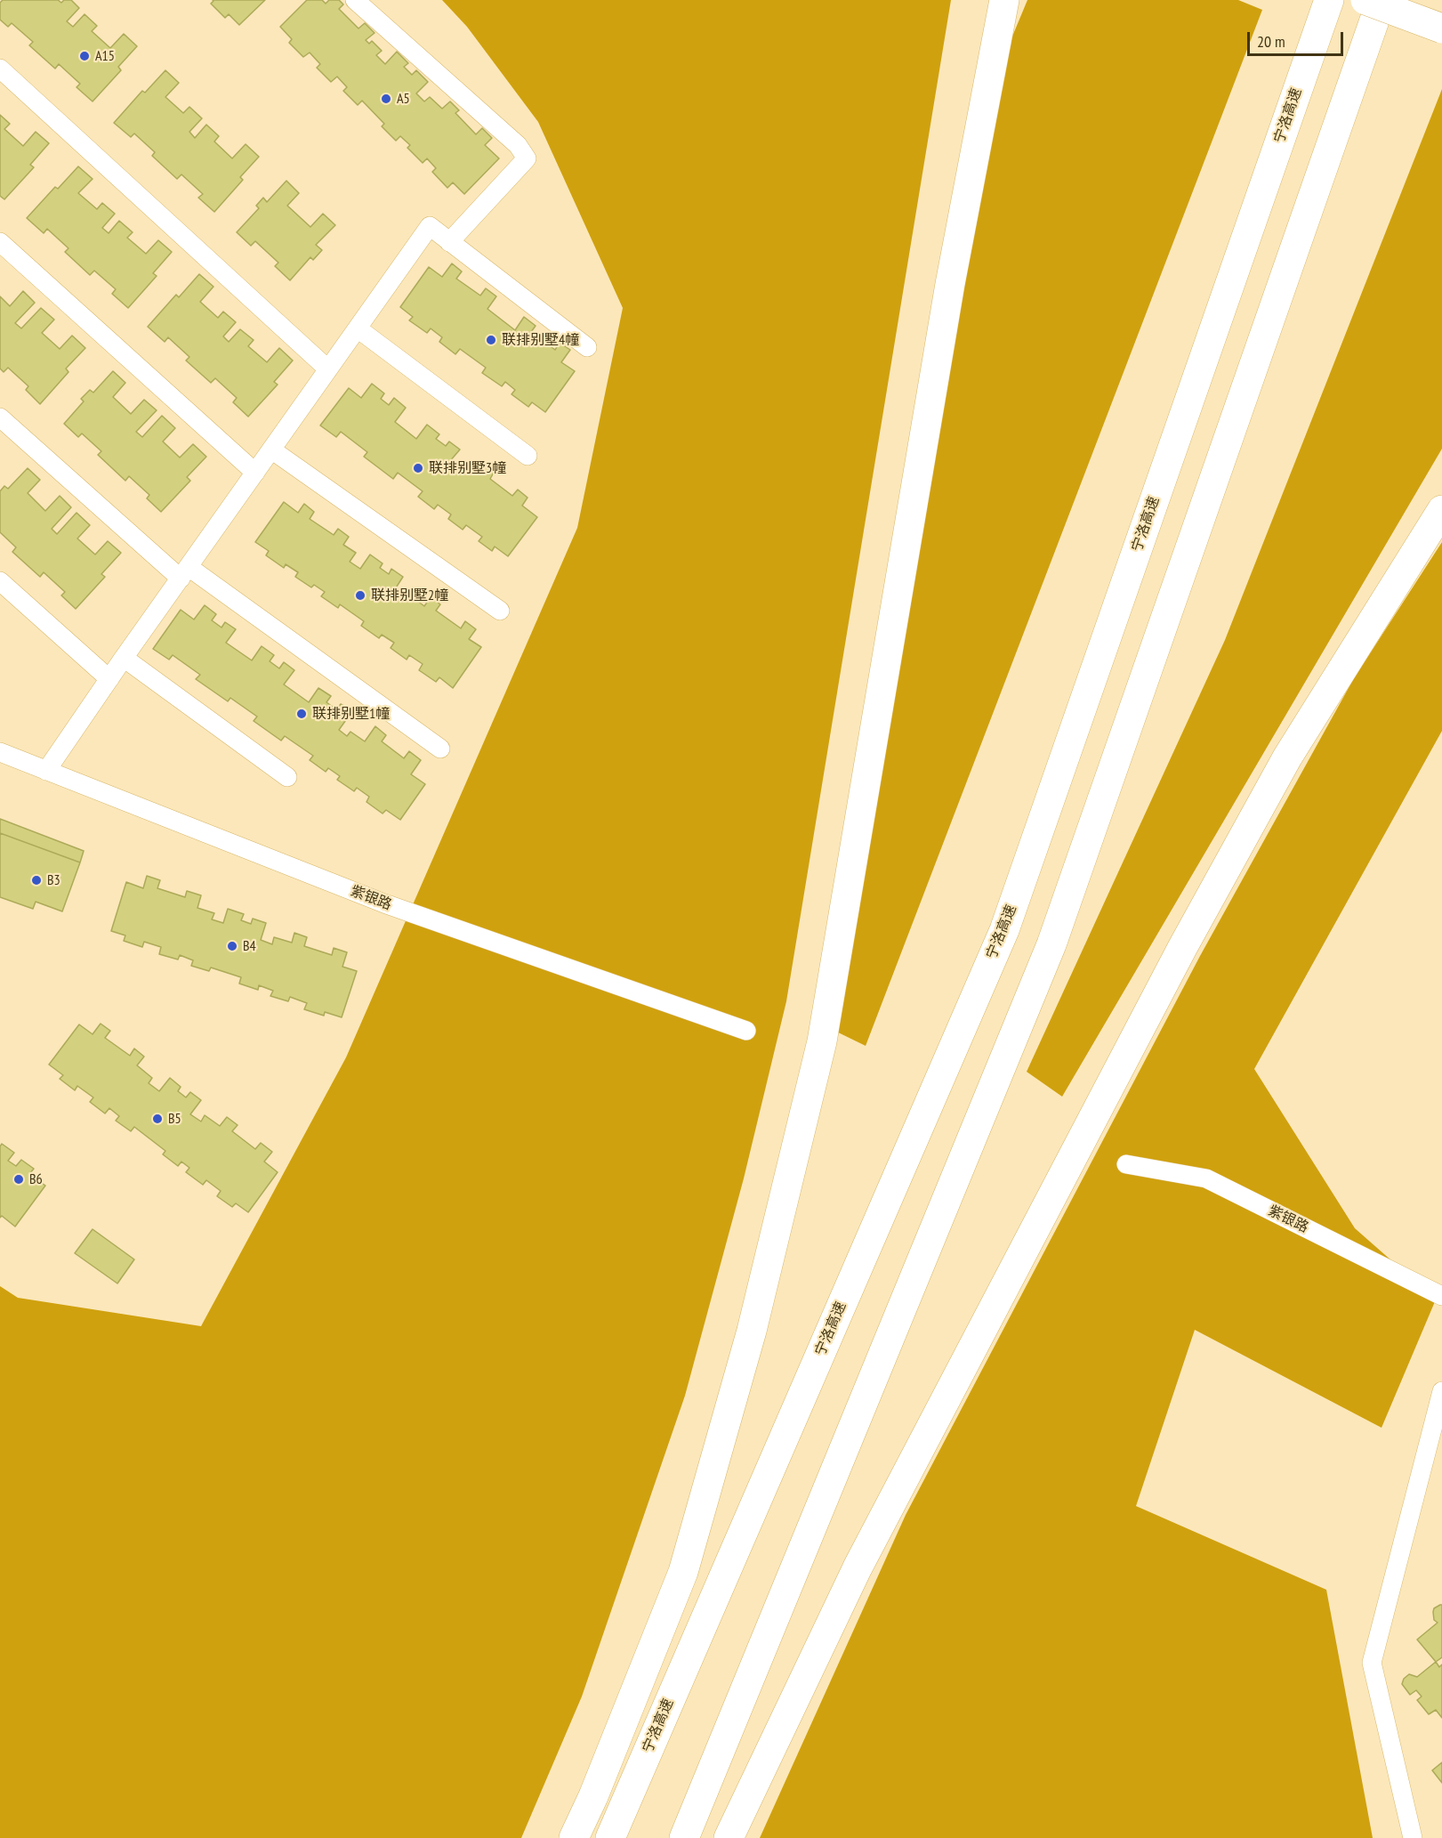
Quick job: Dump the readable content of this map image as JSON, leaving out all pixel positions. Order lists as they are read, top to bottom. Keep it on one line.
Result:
{"streets":{"main road":["宁洛高速"],"lane":["紫银路"]},"places":["A15","A5","联排别墅4幢","联排别墅3幢","联排别墅2幢","联排别墅1幢","B3","B4","B5","B6"],"scale_bar":"20 m"}
